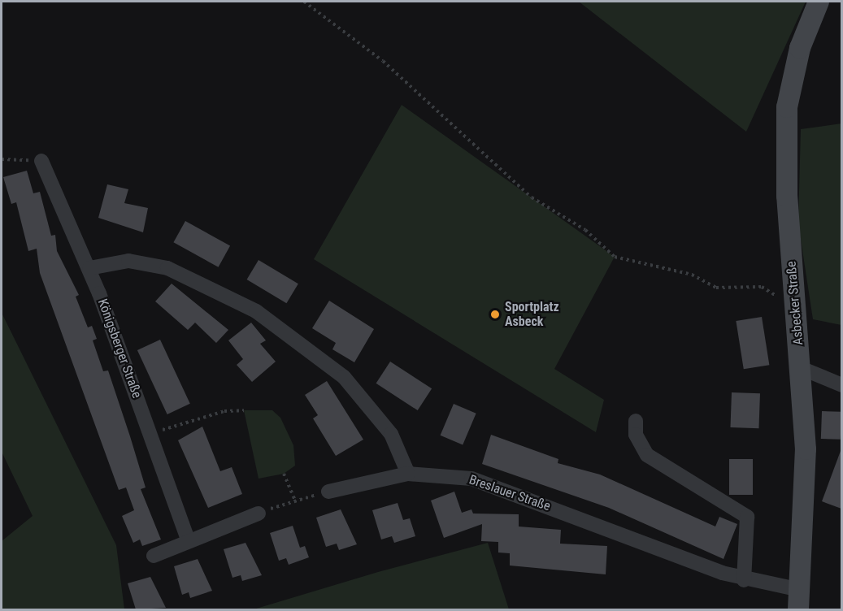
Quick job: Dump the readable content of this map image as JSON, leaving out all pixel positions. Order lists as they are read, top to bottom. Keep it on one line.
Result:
{"streets":{"main road":["Asbecker Straße"],"street":["Königsberger Straße","Breslauer Straße"]},"crossings":[["Asbecker Straße","Breslauer Straße"]],"places":["Sportplatz Asbeck"]}
